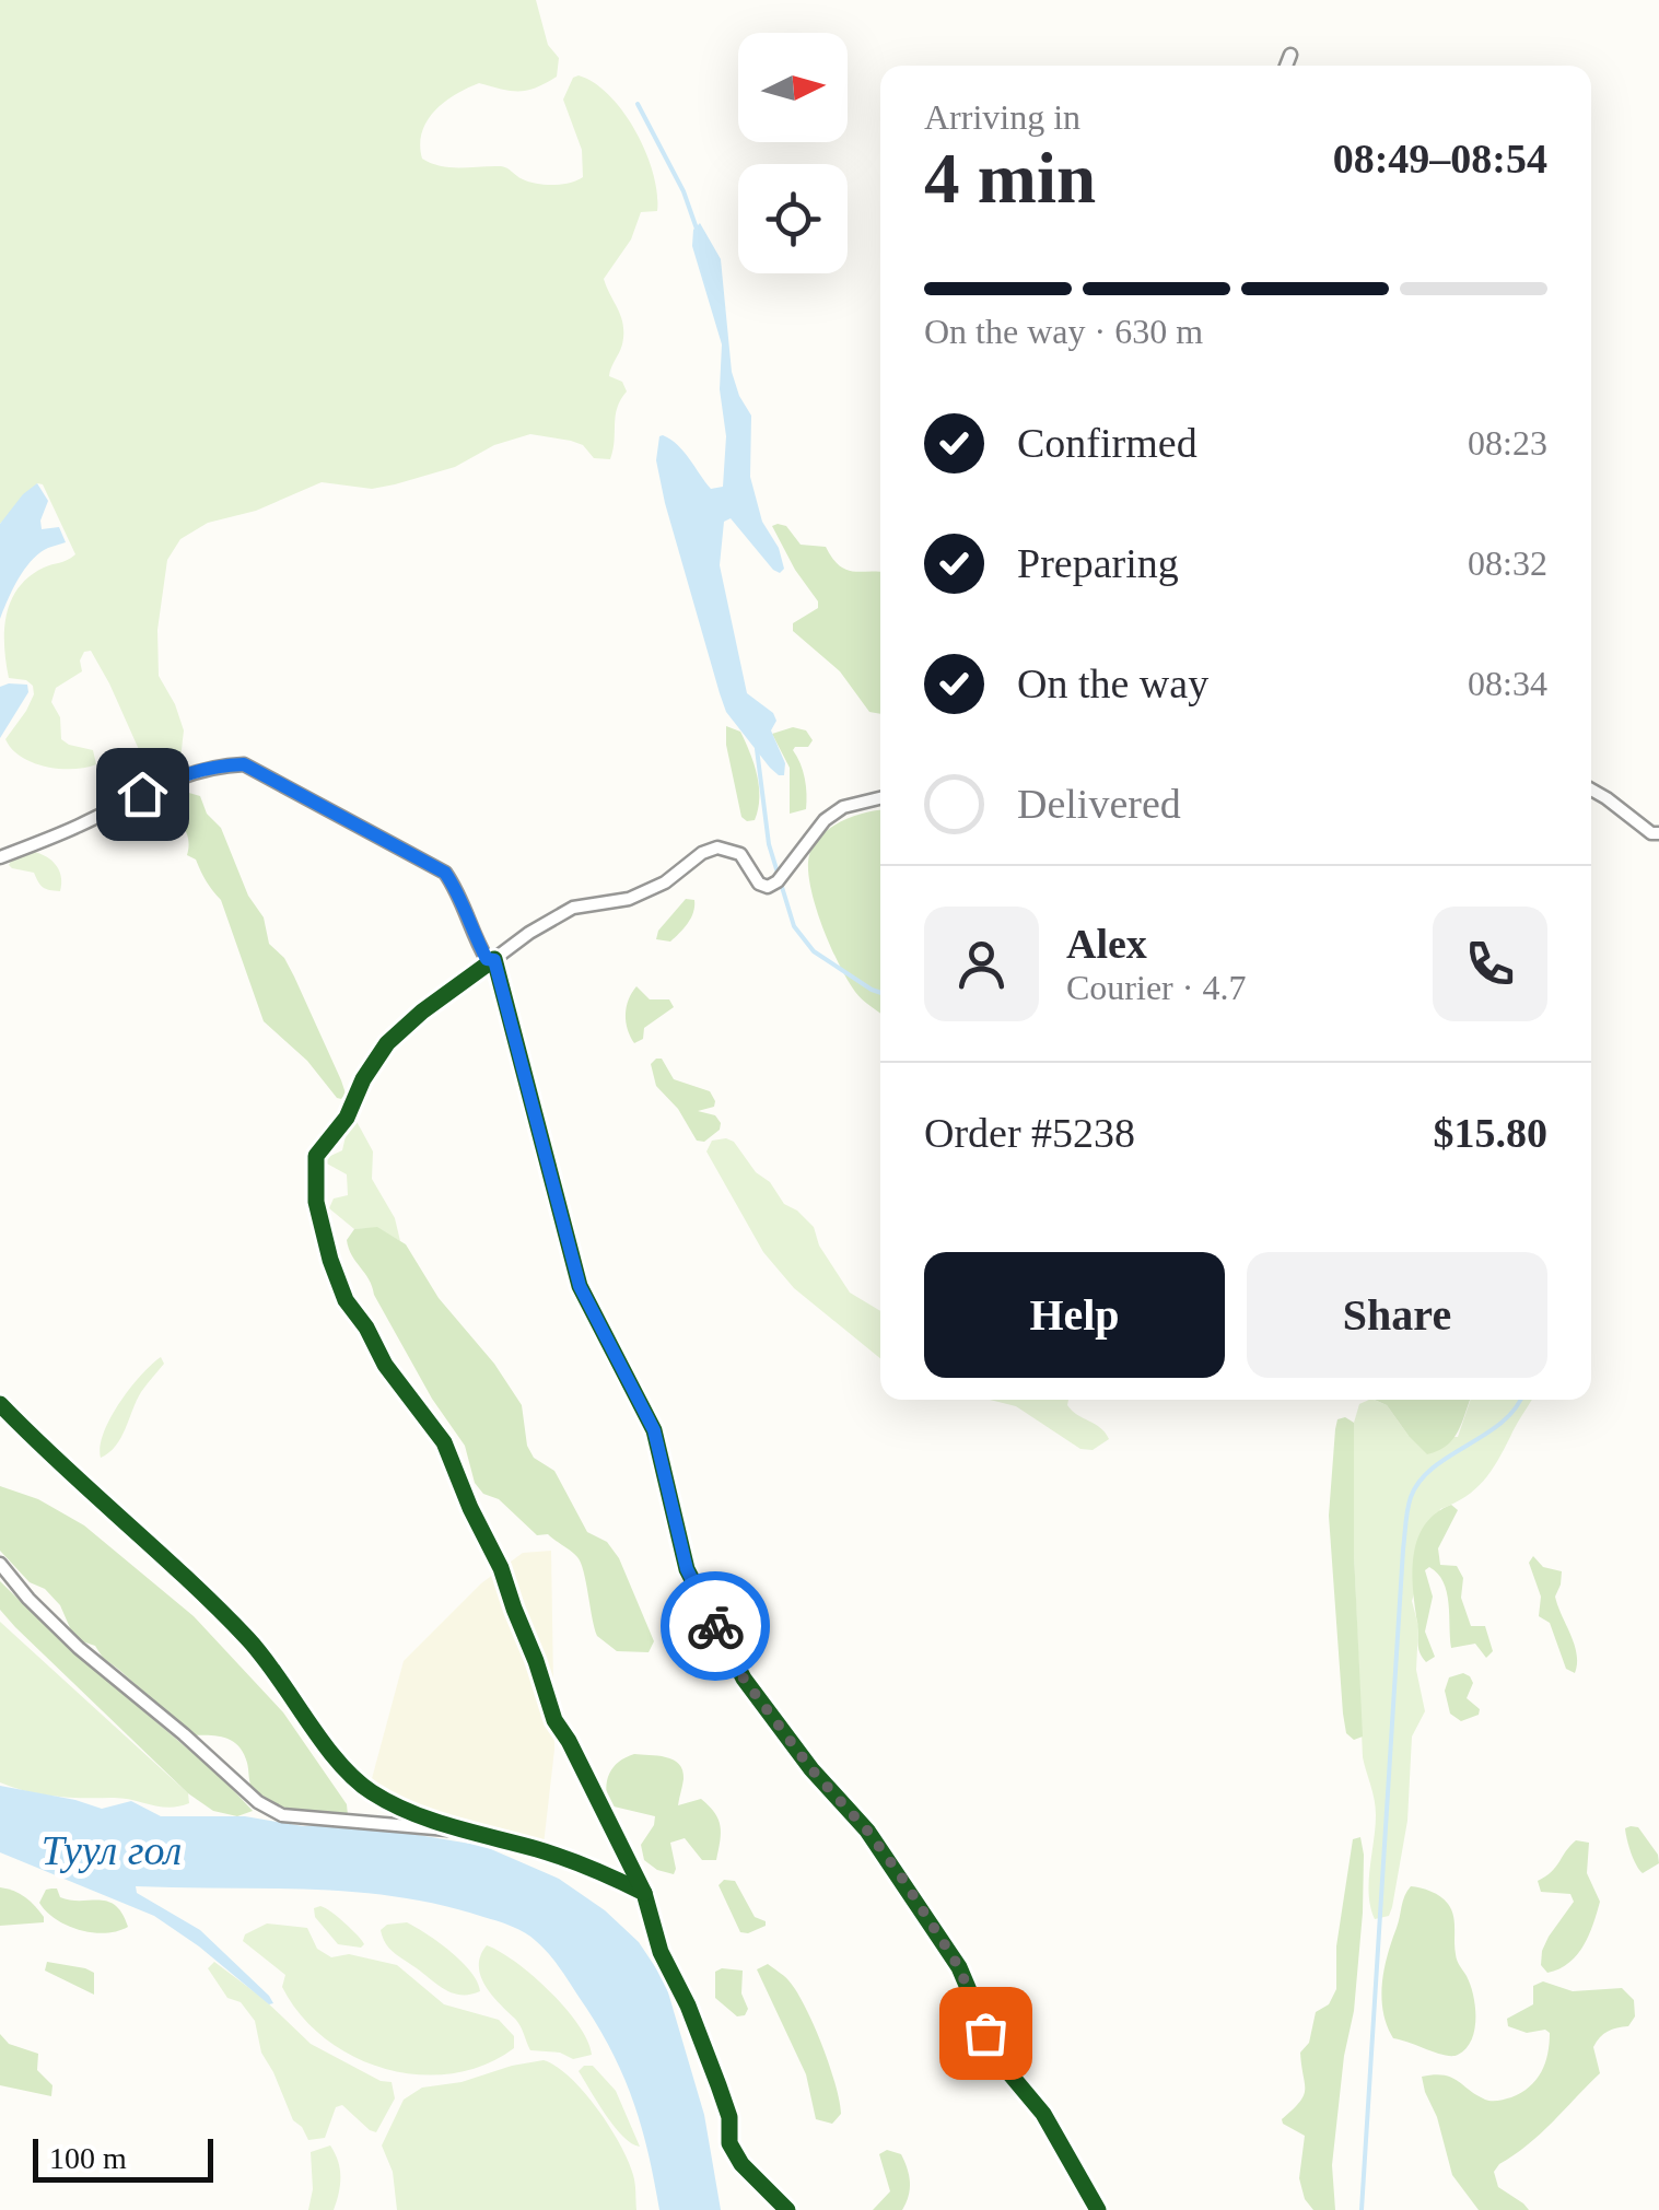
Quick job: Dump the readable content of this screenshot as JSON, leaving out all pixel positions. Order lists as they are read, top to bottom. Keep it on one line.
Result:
{"water":["Туул гол"],"scale_bar":"100 m","north":"right","page":{"heading":["4 min","Arriving in","08:49–08:54"],"panel":["Alex","Courier · 4.7","Order #5238","$15.80"],"bar":"On the way · 630 m","list":[["Confirmed","08:23"],["Preparing","08:32"],["On the way","08:34"],"Delivered"],"buttons":["Help","Share"],"scale":"100 m"}}
